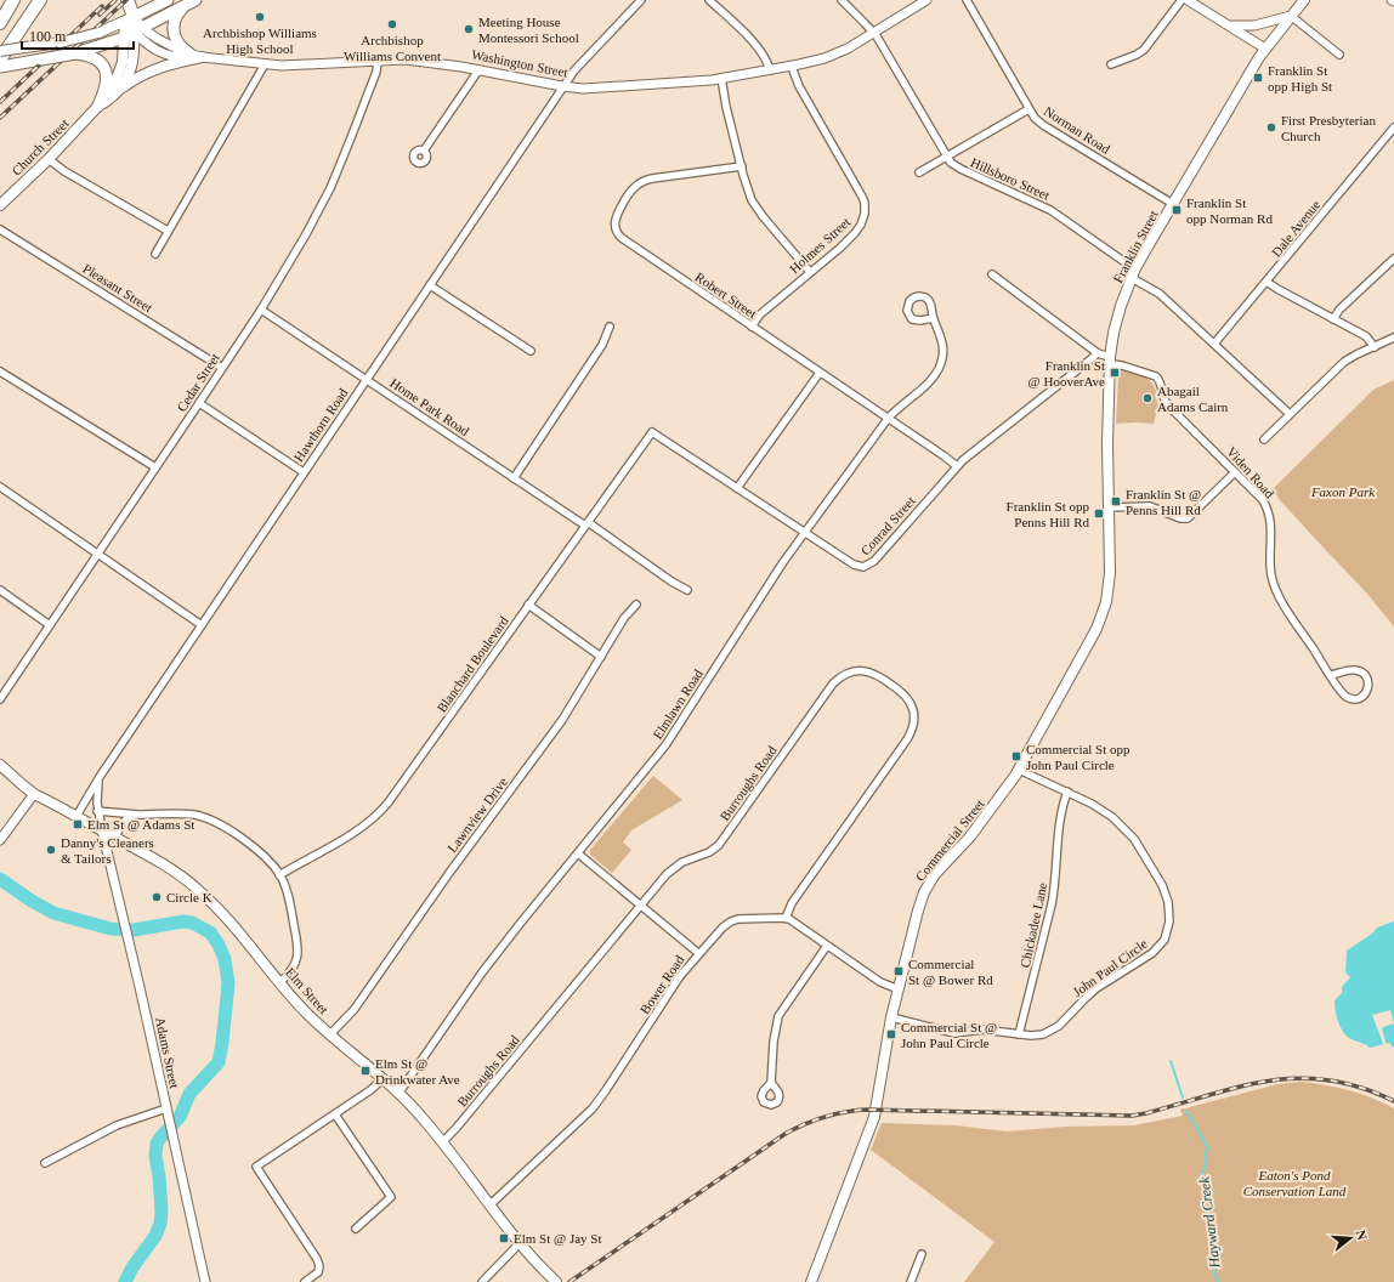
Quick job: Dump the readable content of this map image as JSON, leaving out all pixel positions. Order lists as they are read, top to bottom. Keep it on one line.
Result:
{"streets":{"main road":["Church Street","Franklin Street","Commercial Street","Elm Street"],"street":["Washington Street","Norman Road","Hillsboro Street","Dale Avenue","Holmes Street","Pleasant Street","Robert Street","Cedar Street","Home Park Road","Hawthorn Road","Viden Road","Conrad Street","Blanchard Boulevard","Elmlawn Road","Burroughs Road","Lawnview Drive","Chickadee Lane","John Paul Circle","Bower Road","Adams Street"]},"crossings":[["Washington Street","Church Street"],["Washington Street","Hillsboro Street"],["Washington Street","Holmes Street"],["Washington Street","Cedar Street"],["Washington Street","Hawthorn Road"],["Norman Road","Franklin Street"],["Hillsboro Street","Franklin Street"],["Holmes Street","Robert Street"],["Franklin Street","Viden Road"],["Franklin Street","Commercial Street"],["Pleasant Street","Cedar Street"],["Robert Street","Conrad Street"],["Robert Street","Elmlawn Road"],["Cedar Street","Home Park Road"],["Home Park Road","Hawthorn Road"],["Home Park Road","Blanchard Boulevard"],["Hawthorn Road","Elm Street"],["Hawthorn Road","Adams Street"],["Conrad Street","Blanchard Boulevard"],["Conrad Street","Elmlawn Road"],["Elmlawn Road","Elm Street"],["Burroughs Road","Bower Road"],["Burroughs Road","Elm Street"],["Lawnview Drive","Elm Street"],["Commercial Street","John Paul Circle"],["Chickadee Lane","John Paul Circle"],["Bower Road","Elm Street"],["Elm Street","Adams Street"]],"water":["Hayward Creek"],"parks":["Faxon Park","Eaton's Pond Conservation Land"],"places":{"other":["Archbishop Williams High School","Archbishop Williams Convent","Meeting House Montessori School","First Presbyterian Church","Abagail Adams Cairn","Danny's Cleaners & Tailors","Circle K"],"transit":["Franklin St opp High St","Franklin St opp Norman Rd","Franklin St @ HooverAve","Franklin St @ Penns Hill Rd","Franklin St opp Penns Hill Rd","Commercial St opp John Paul Circle","Elm St @ Adams St","Commercial St @ Bower Rd","Commercial St @ John Paul Circle","Elm St @ Drinkwater Ave","Elm St @ Jay St"]},"scale_bar":"100 m","north":"right"}
